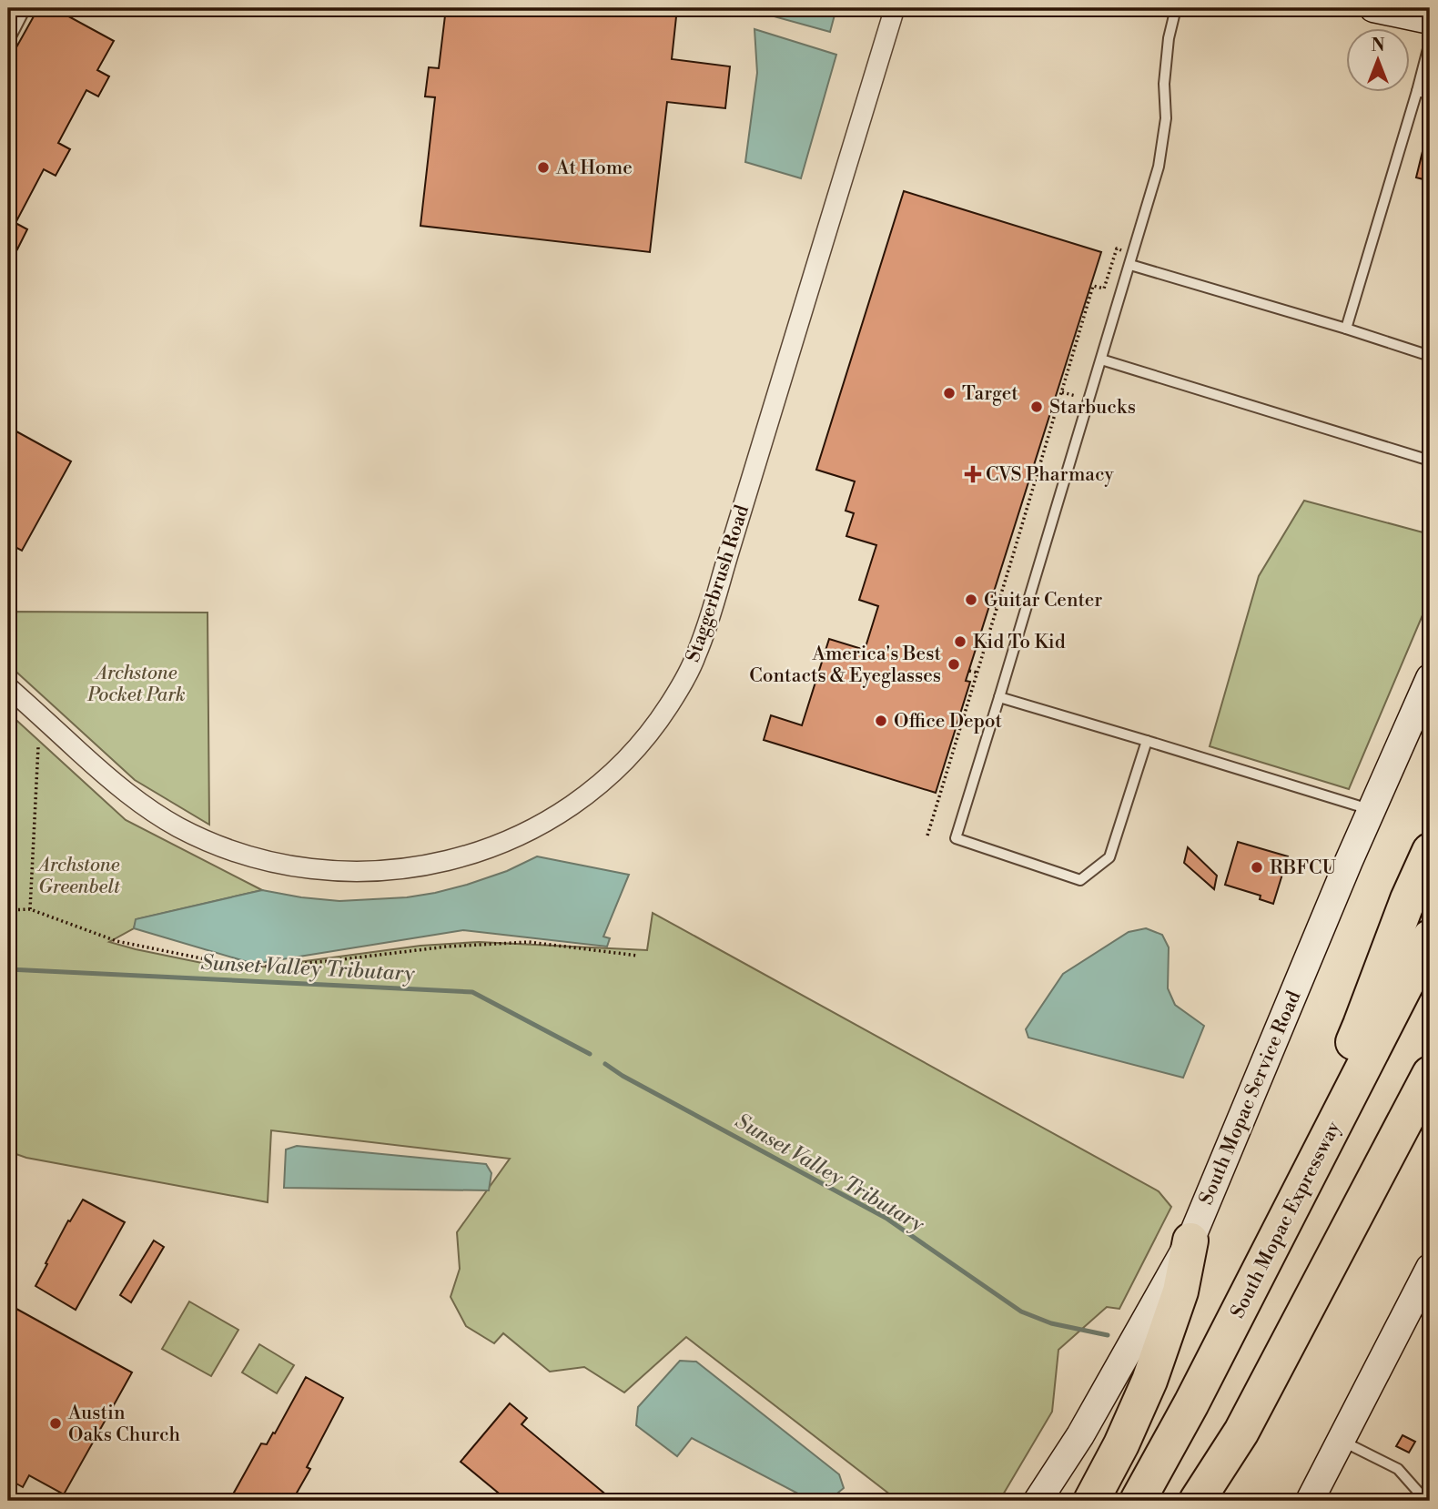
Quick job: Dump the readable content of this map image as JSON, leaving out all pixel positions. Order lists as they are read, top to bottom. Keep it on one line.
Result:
{"streets":{"highway":["South Mopac Expressway"],"main road":["South Mopac Service Road"],"street":["Staggerbrush Road"]},"water":["Sunset Valley Tributary"],"parks":["Archstone Pocket Park","Archstone Greenbelt"],"places":{"other":["At Home","Target","Starbucks","Guitar Center","Kid To Kid","America's Best Contacts & Eyeglasses","Office Depot","RBFCU","Austin Oaks Church"],"health":["CVS Pharmacy"]},"north":"top"}
